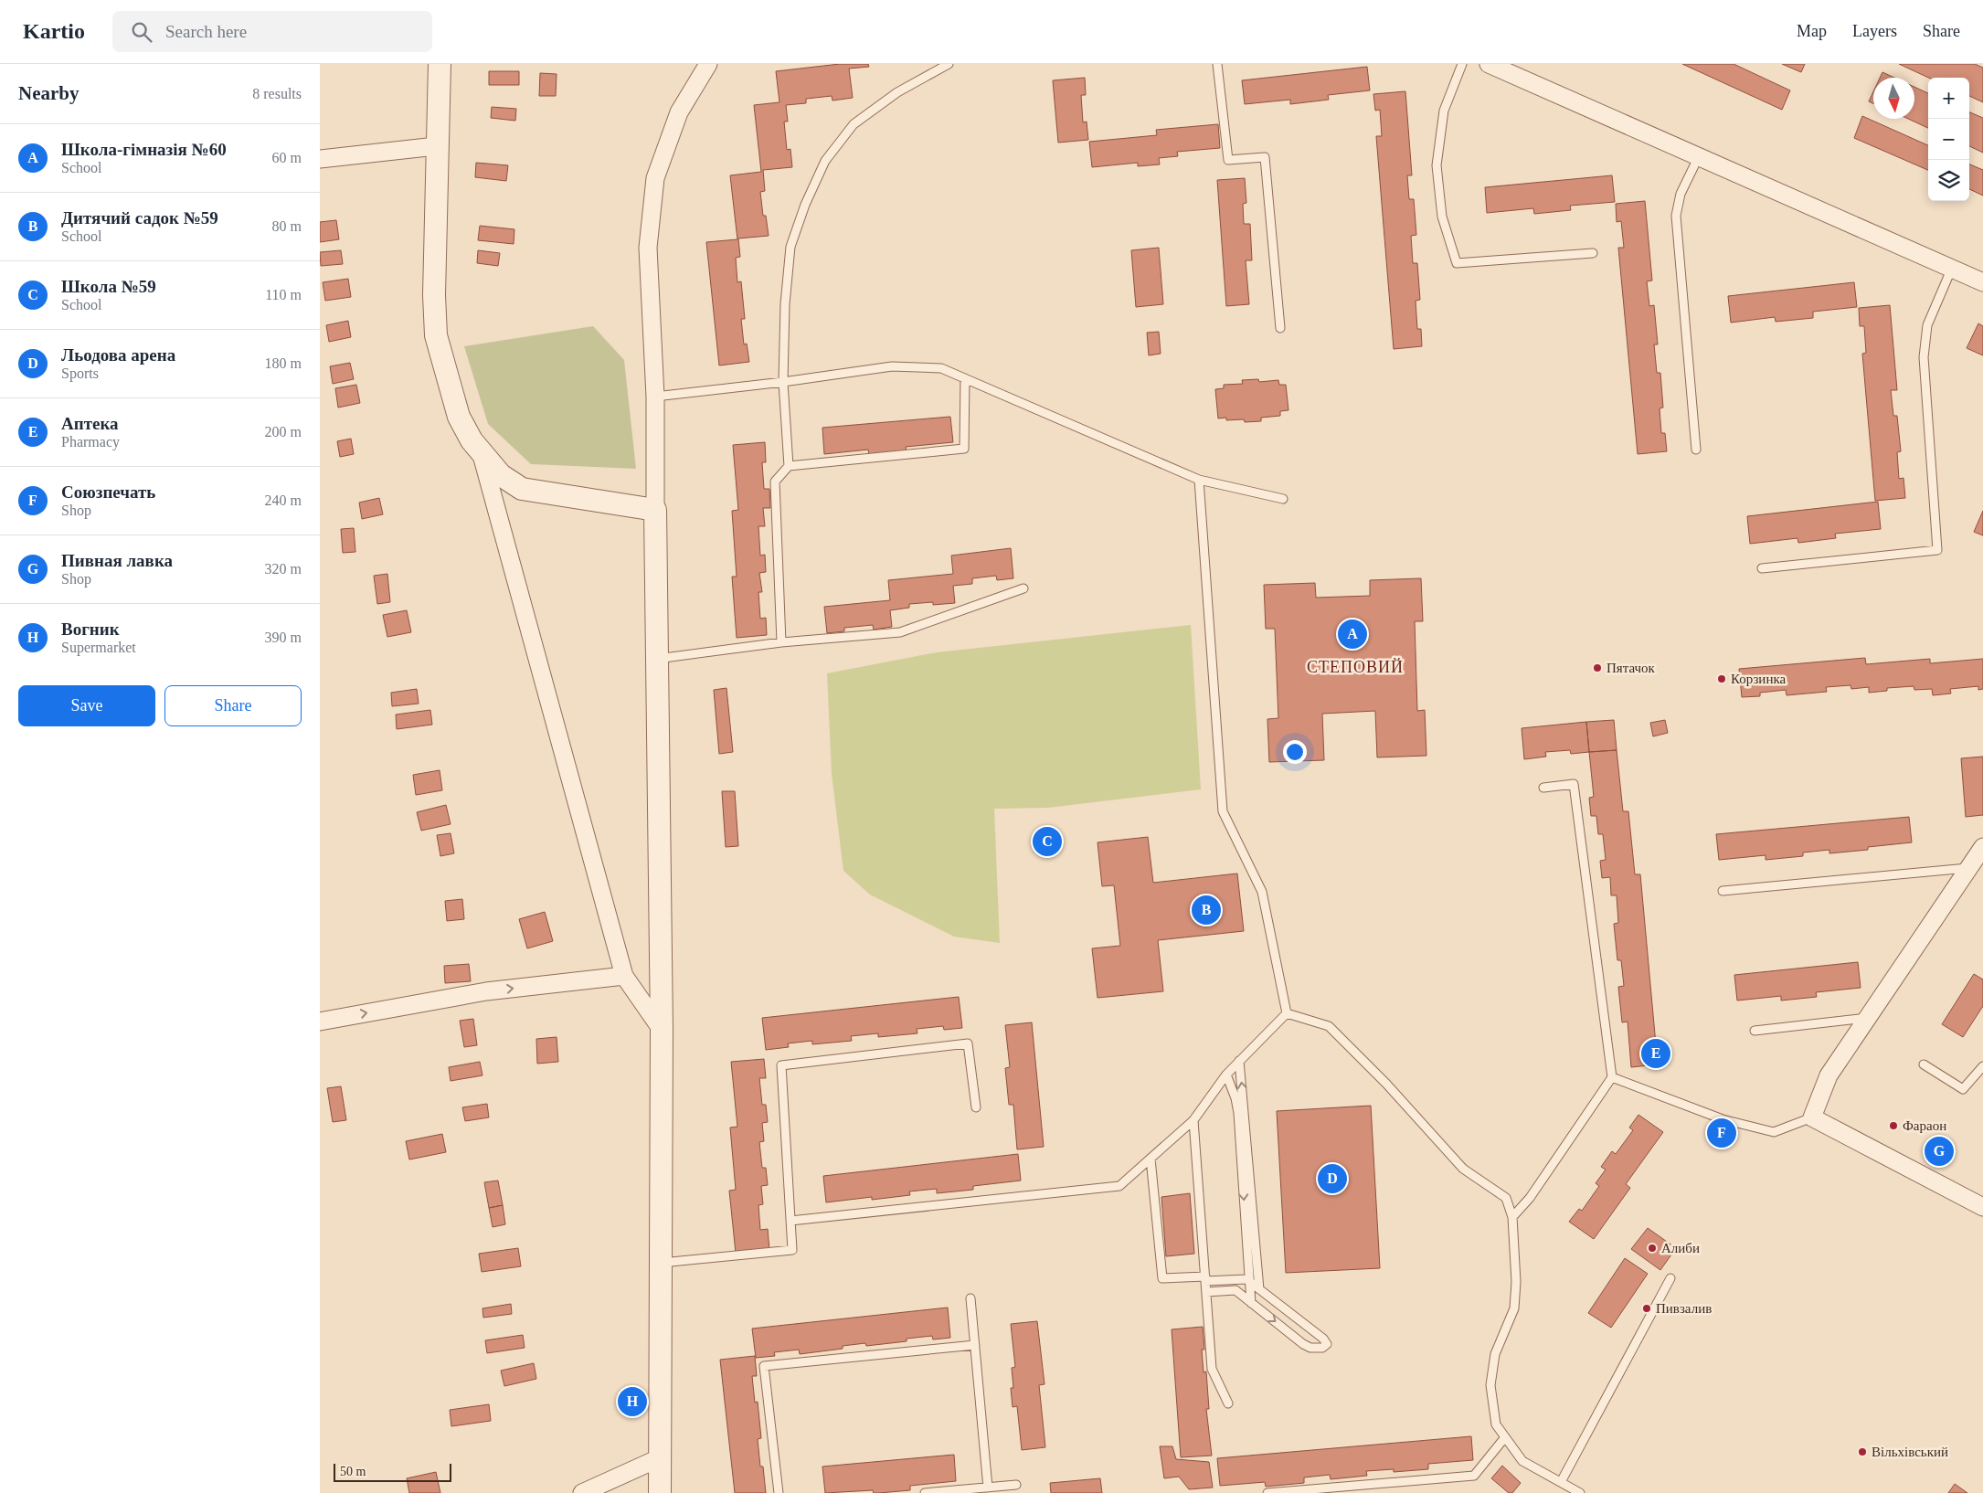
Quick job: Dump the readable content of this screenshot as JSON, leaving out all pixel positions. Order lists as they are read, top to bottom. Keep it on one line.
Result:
{"districts":["СТЕПОВИЙ"],"places":["Пятачок","Корзинка","Фараон","Алиби","Пивзалив","Вільхівський"],"scale_bar":"50 m","north":"bottom","page":{"header":"Kartio","search":"Search here","nav":["Map","Layers","Share"],"heading":["Nearby","8 results"],"map_buttons":["+","−"],"list":[{"mark":"A","name":"Школа-гімназія №60","note":"School","value":"60 m"},{"mark":"B","name":"Дитячий садок №59","note":"School","value":"80 m"},{"mark":"C","name":"Школа №59","note":"School","value":"110 m"},{"mark":"D","name":"Льодова арена","note":"Sports","value":"180 m"},{"mark":"E","name":"Аптека","note":"Pharmacy","value":"200 m"},{"mark":"F","name":"Союзпечать","note":"Shop","value":"240 m"},{"mark":"G","name":"Пивная лавка","note":"Shop","value":"320 m"},{"mark":"H","name":"Вогник","note":"Supermarket","value":"390 m"}],"pins":["A","C","B","E","F","G","D","H"],"buttons":["Save","Share"],"scale":"50 m"}}
